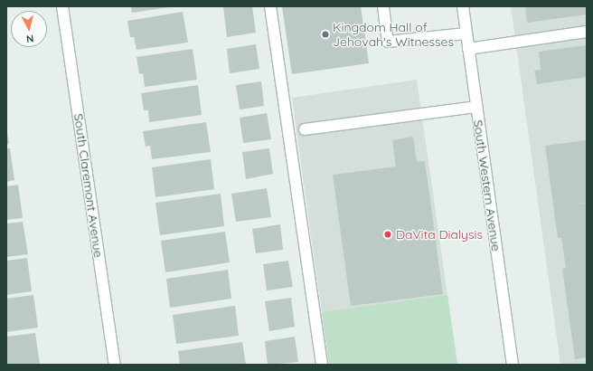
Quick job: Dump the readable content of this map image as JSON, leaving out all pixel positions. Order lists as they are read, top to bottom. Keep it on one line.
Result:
{"streets":{"main road":["South Claremont Avenue","South Western Avenue"]},"places":["Kingdom Hall of Jehovah's Witnesses","DaVita Dialysis"],"north":"bottom"}
